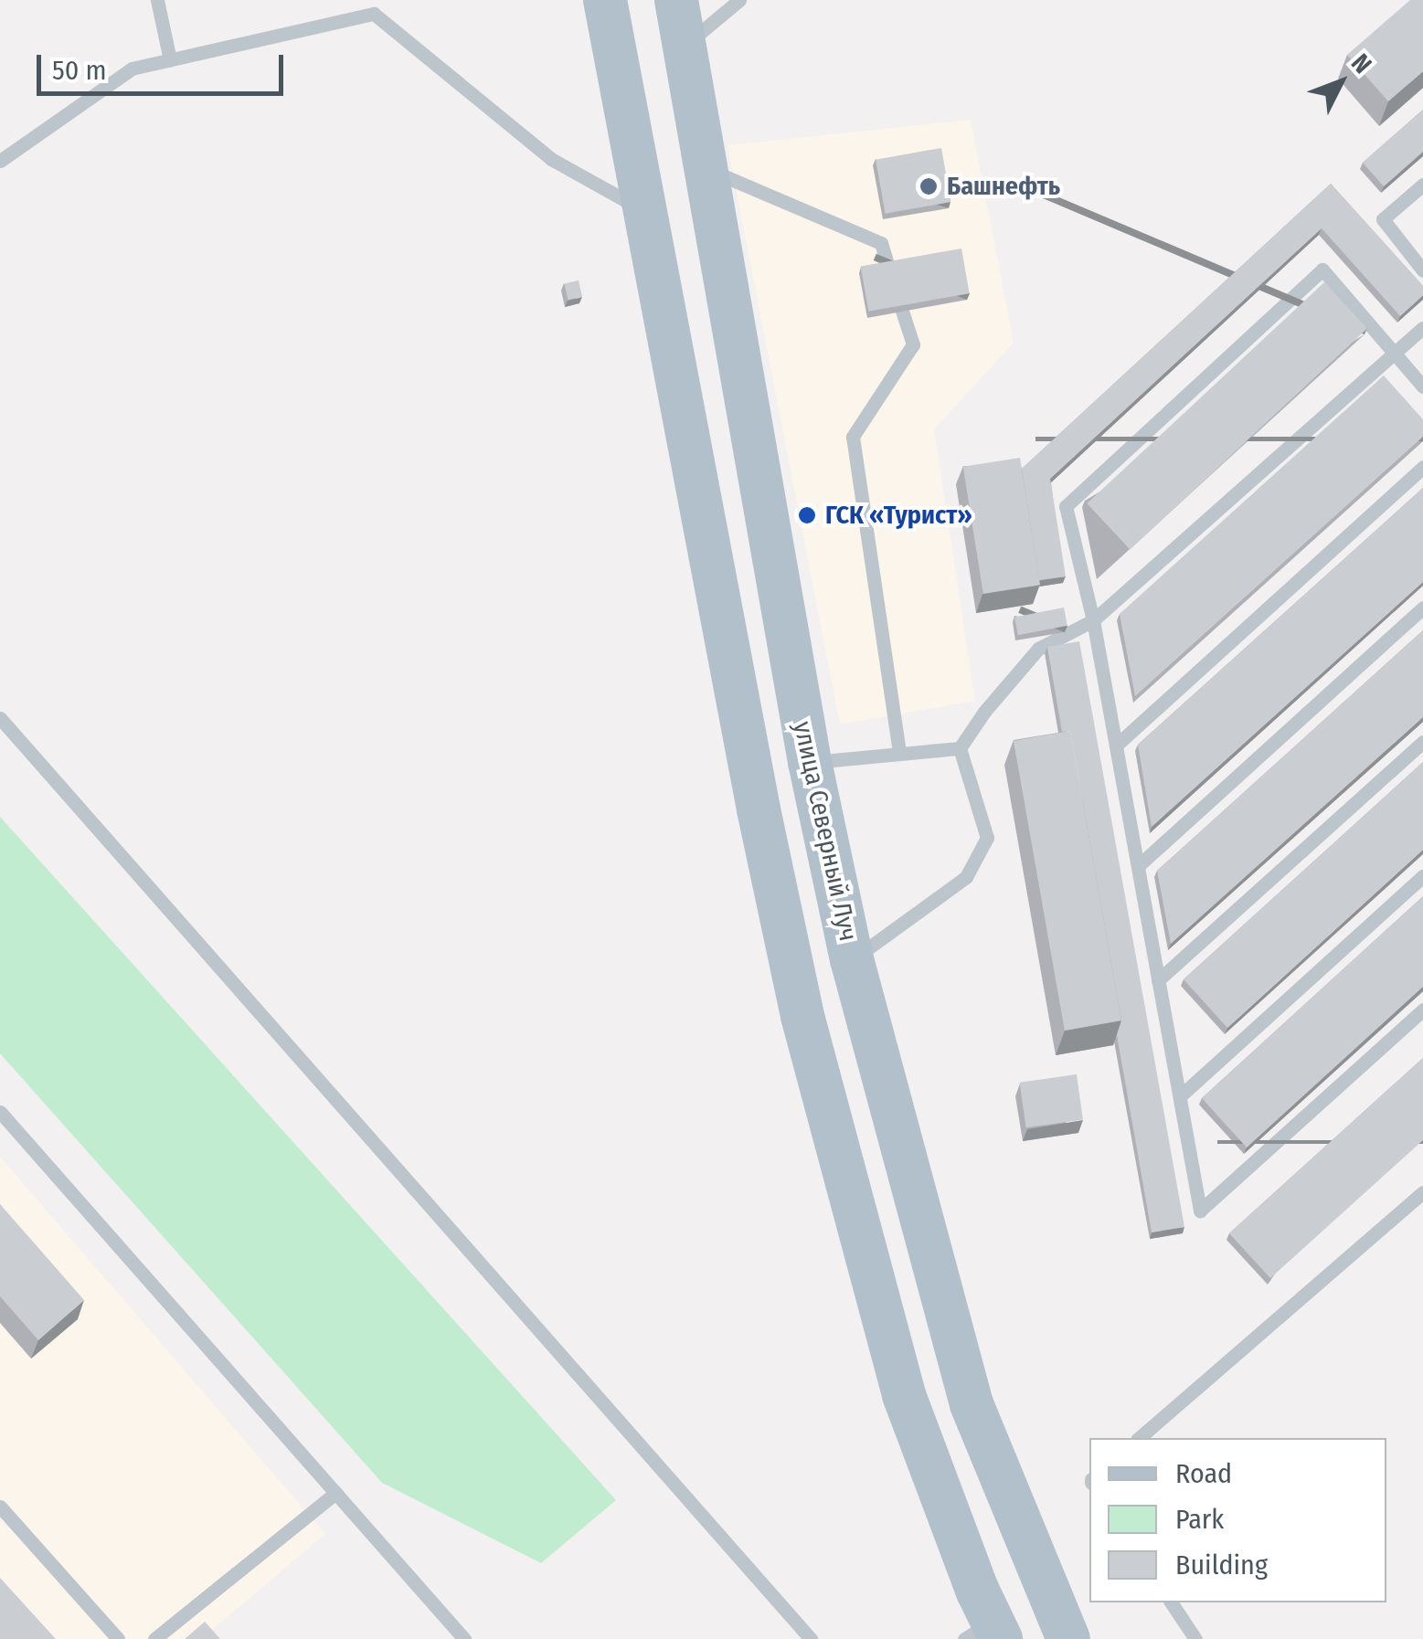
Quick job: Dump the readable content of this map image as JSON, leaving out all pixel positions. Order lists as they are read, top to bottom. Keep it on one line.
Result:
{"streets":{"main road":["улица Северный Луч"]},"places":["Башнефть","ГСК «Турист»"],"legend":["Road","Park","Building"],"scale_bar":"50 m","north":"top right"}
